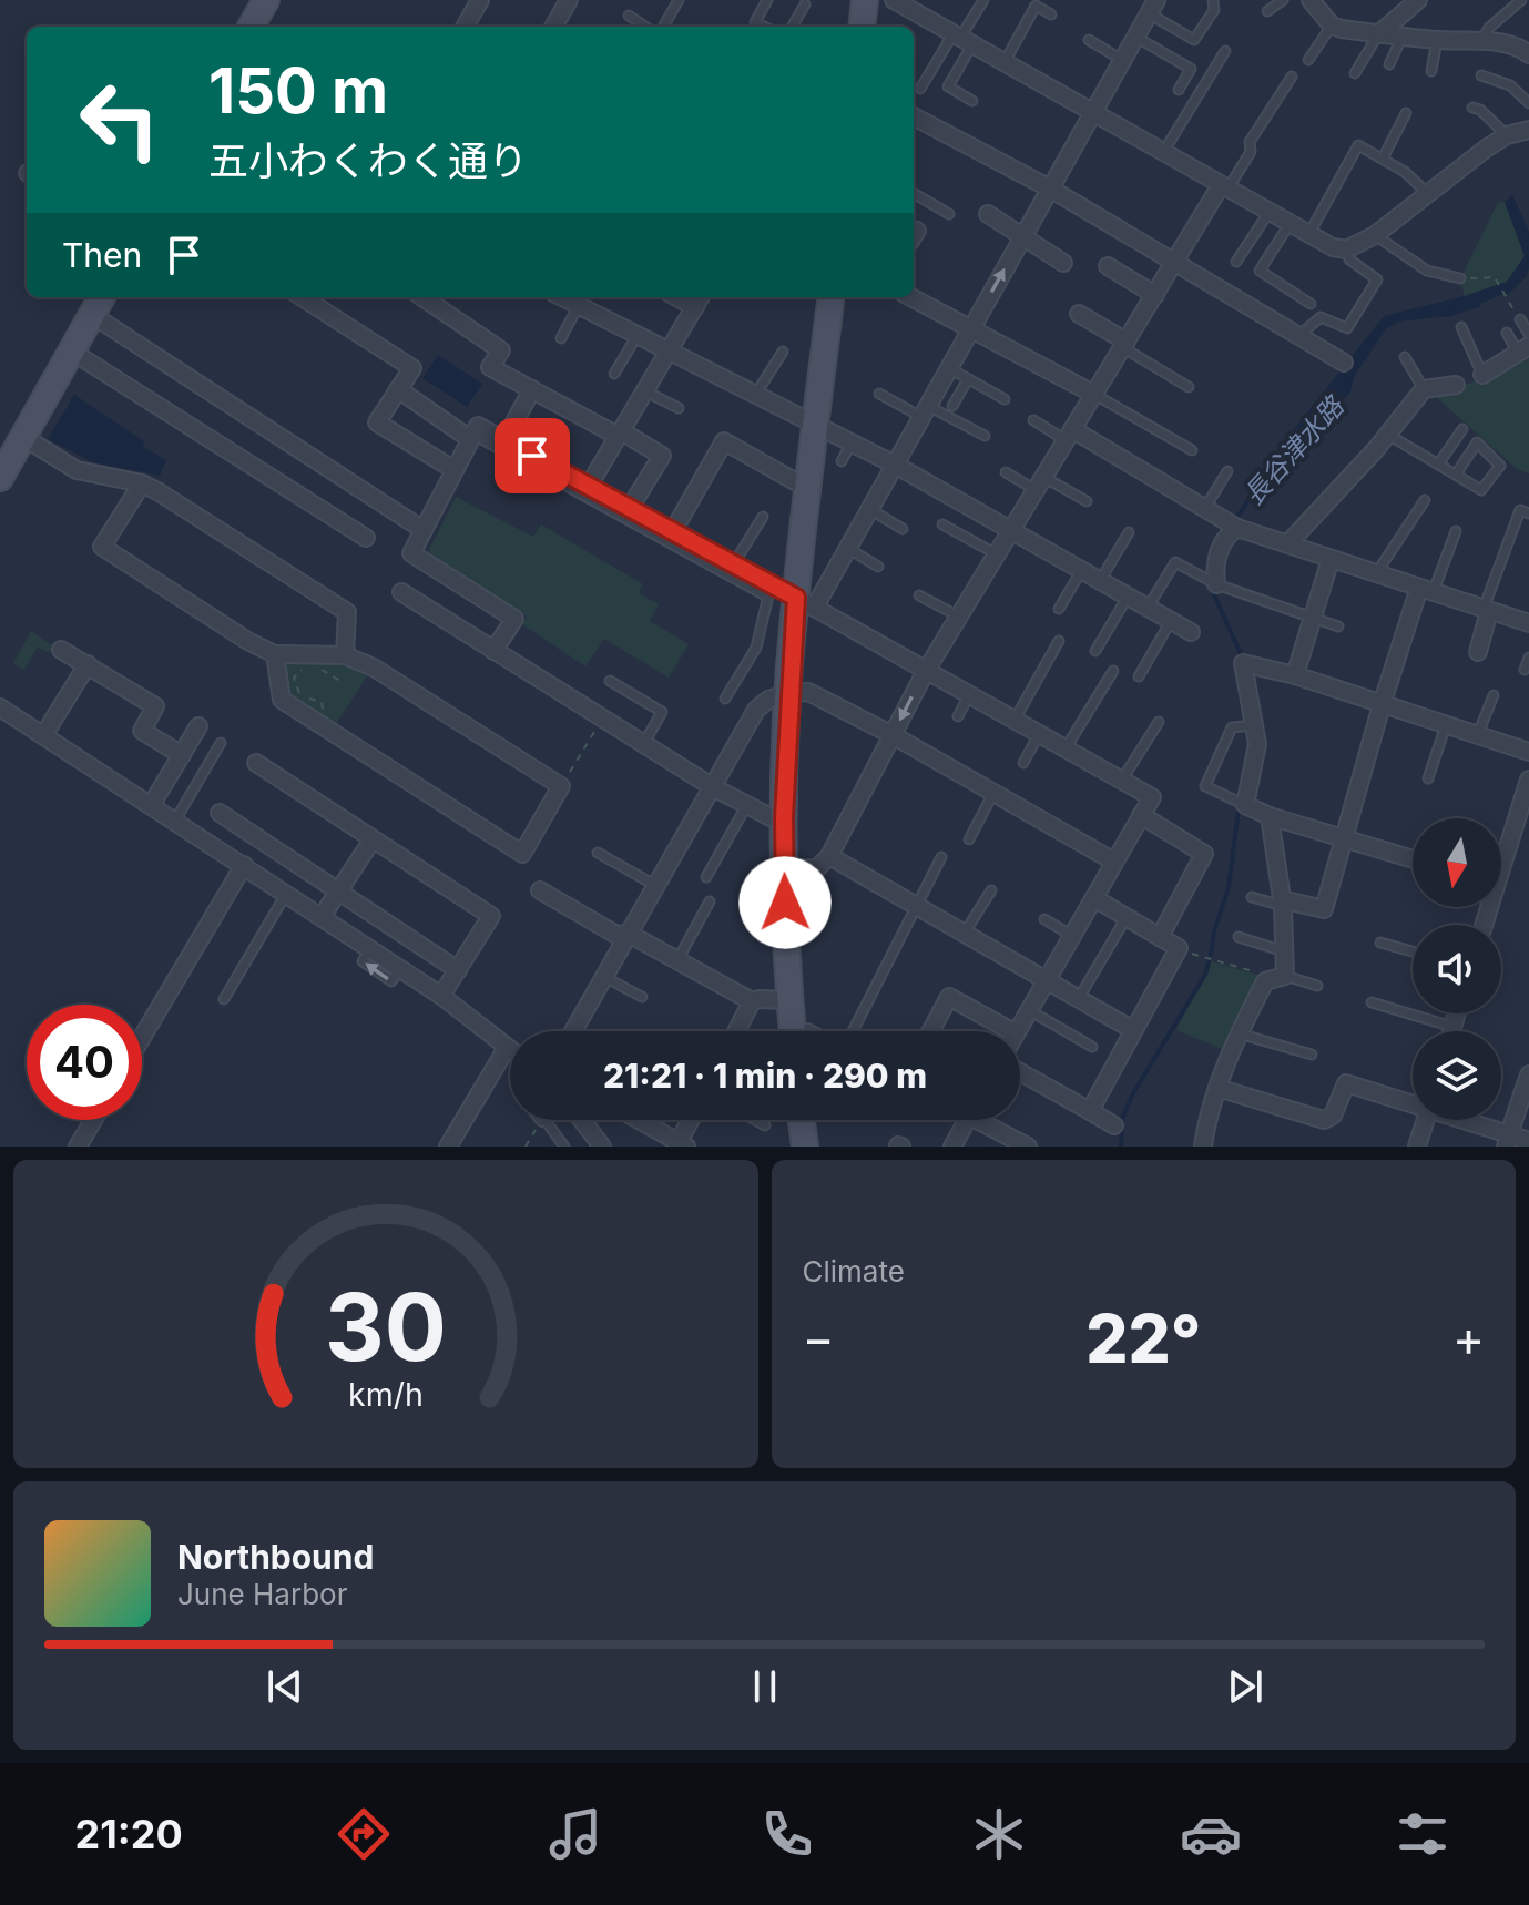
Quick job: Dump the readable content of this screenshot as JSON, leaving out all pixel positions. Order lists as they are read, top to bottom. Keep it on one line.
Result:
{"water":["長谷津水路"],"north":"bottom","page":{"turn":["150 m","五小わくわく通り"],"then":"Then","limit":"40","trip":"21:21 · 1 min · 290 m","tile":"Climate","heat":["−","22°","+"],"song":["Northbound","June Harbor"],"tabs":"21:20","gauge":["30","km/h"]}}
